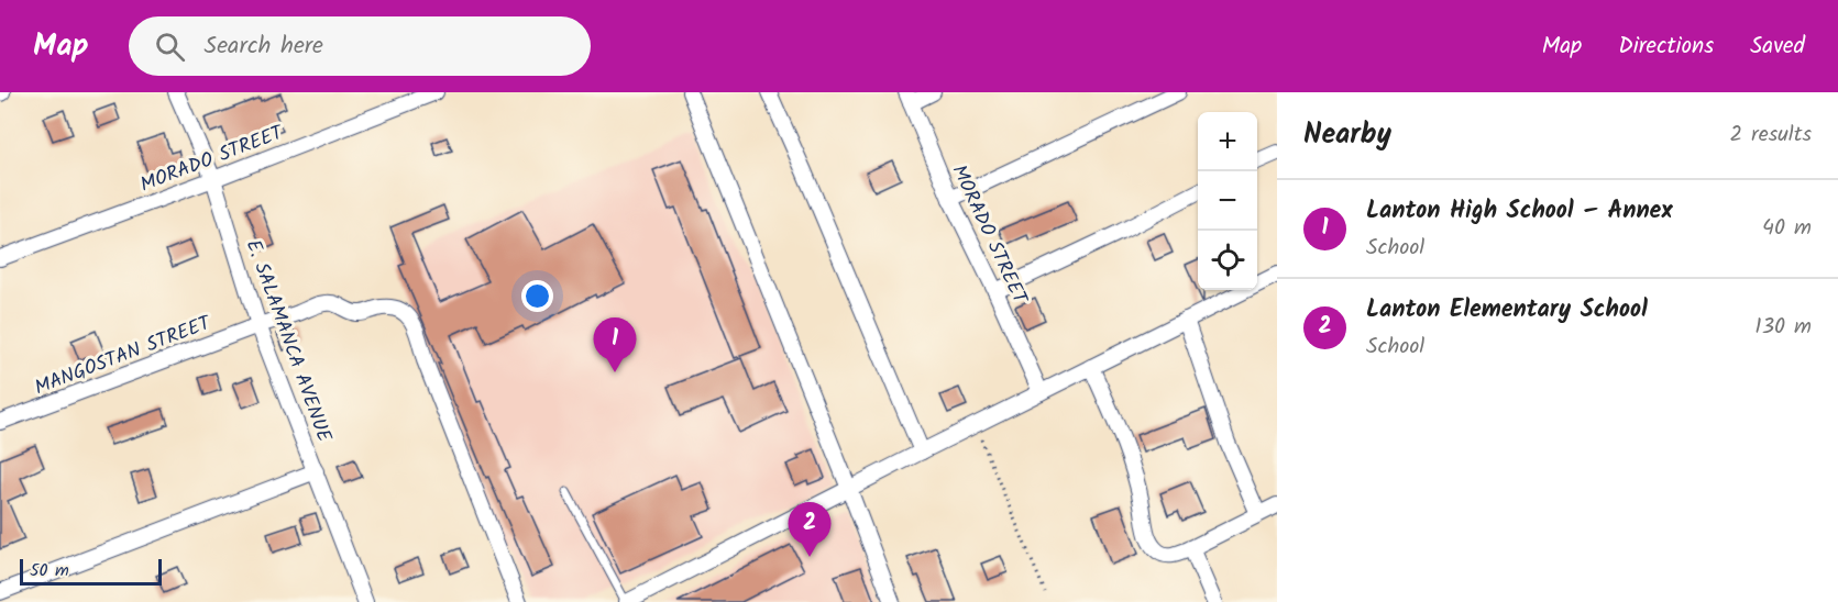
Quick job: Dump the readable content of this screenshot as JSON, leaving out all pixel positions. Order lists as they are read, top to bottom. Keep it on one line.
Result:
{"streets":{"street":["MORADO STREET","E. SALAMANCA AVENUE","MANGOSTAN STREET"]},"crossings":[["MORADO STREET","E. SALAMANCA AVENUE"],["E. SALAMANCA AVENUE","MANGOSTAN STREET"]],"scale_bar":"50 m","page":{"header":"Map","search":"Search here","nav":["Map","Directions","Saved"],"heading":["Nearby","2 results"],"map_buttons":["+","−"],"list":[{"mark":"1","name":"Lanton High School – Annex","note":"School","value":"40 m"},{"mark":"2","name":"Lanton Elementary School","note":"School","value":"130 m"}],"pins":["1","2"],"scale":"50 m"}}
